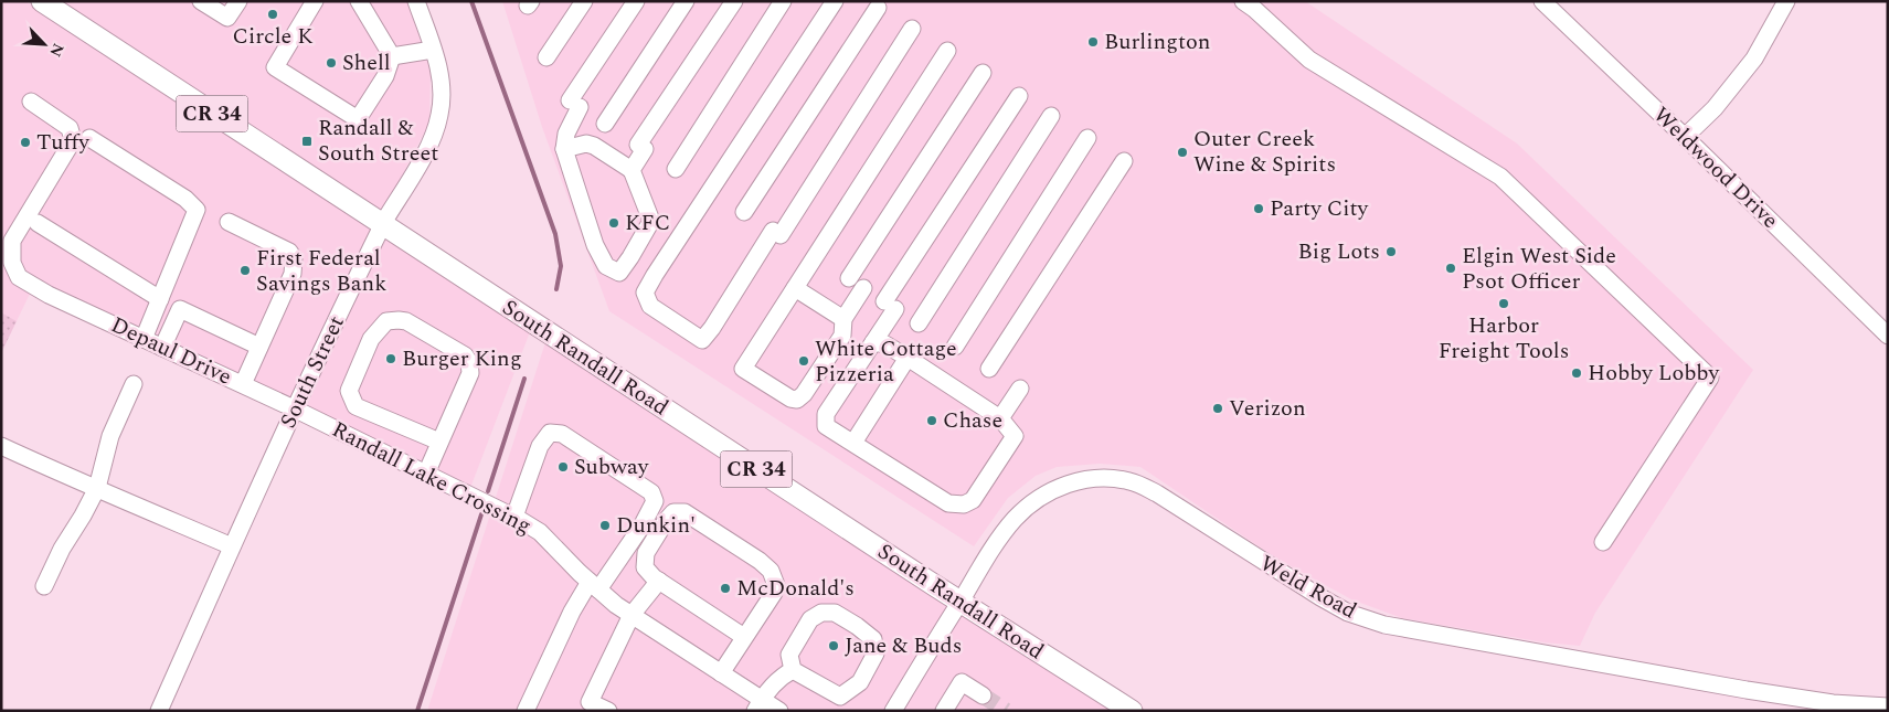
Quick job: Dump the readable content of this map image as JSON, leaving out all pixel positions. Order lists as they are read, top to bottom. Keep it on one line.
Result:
{"streets":{"main road":["CR 34","South Randall Road"],"street":["Weldwood Drive","Depaul Drive","South Street","Randall Lake Crossing","Weld Road"]},"crossings":[["Depaul Drive","South Street"],["Depaul Drive","Randall Lake Crossing"],["South Randall Road","South Street"],["South Randall Road","Weld Road"],["South Street","Randall Lake Crossing"]],"places":{"other":["Circle K","Burlington","Shell","Tuffy","Outer Creek Wine & Spirits","Party City","KFC","Big Lots","Elgin West Side Psot Officer","First Federal Savings Bank","Harbor Freight Tools","Burger King","White Cottage Pizzeria","Hobby Lobby","Verizon","Chase","Subway","Dunkin'","McDonald's","Jane & Buds"],"transit":["Randall & South Street"]},"north":"bottom right"}
